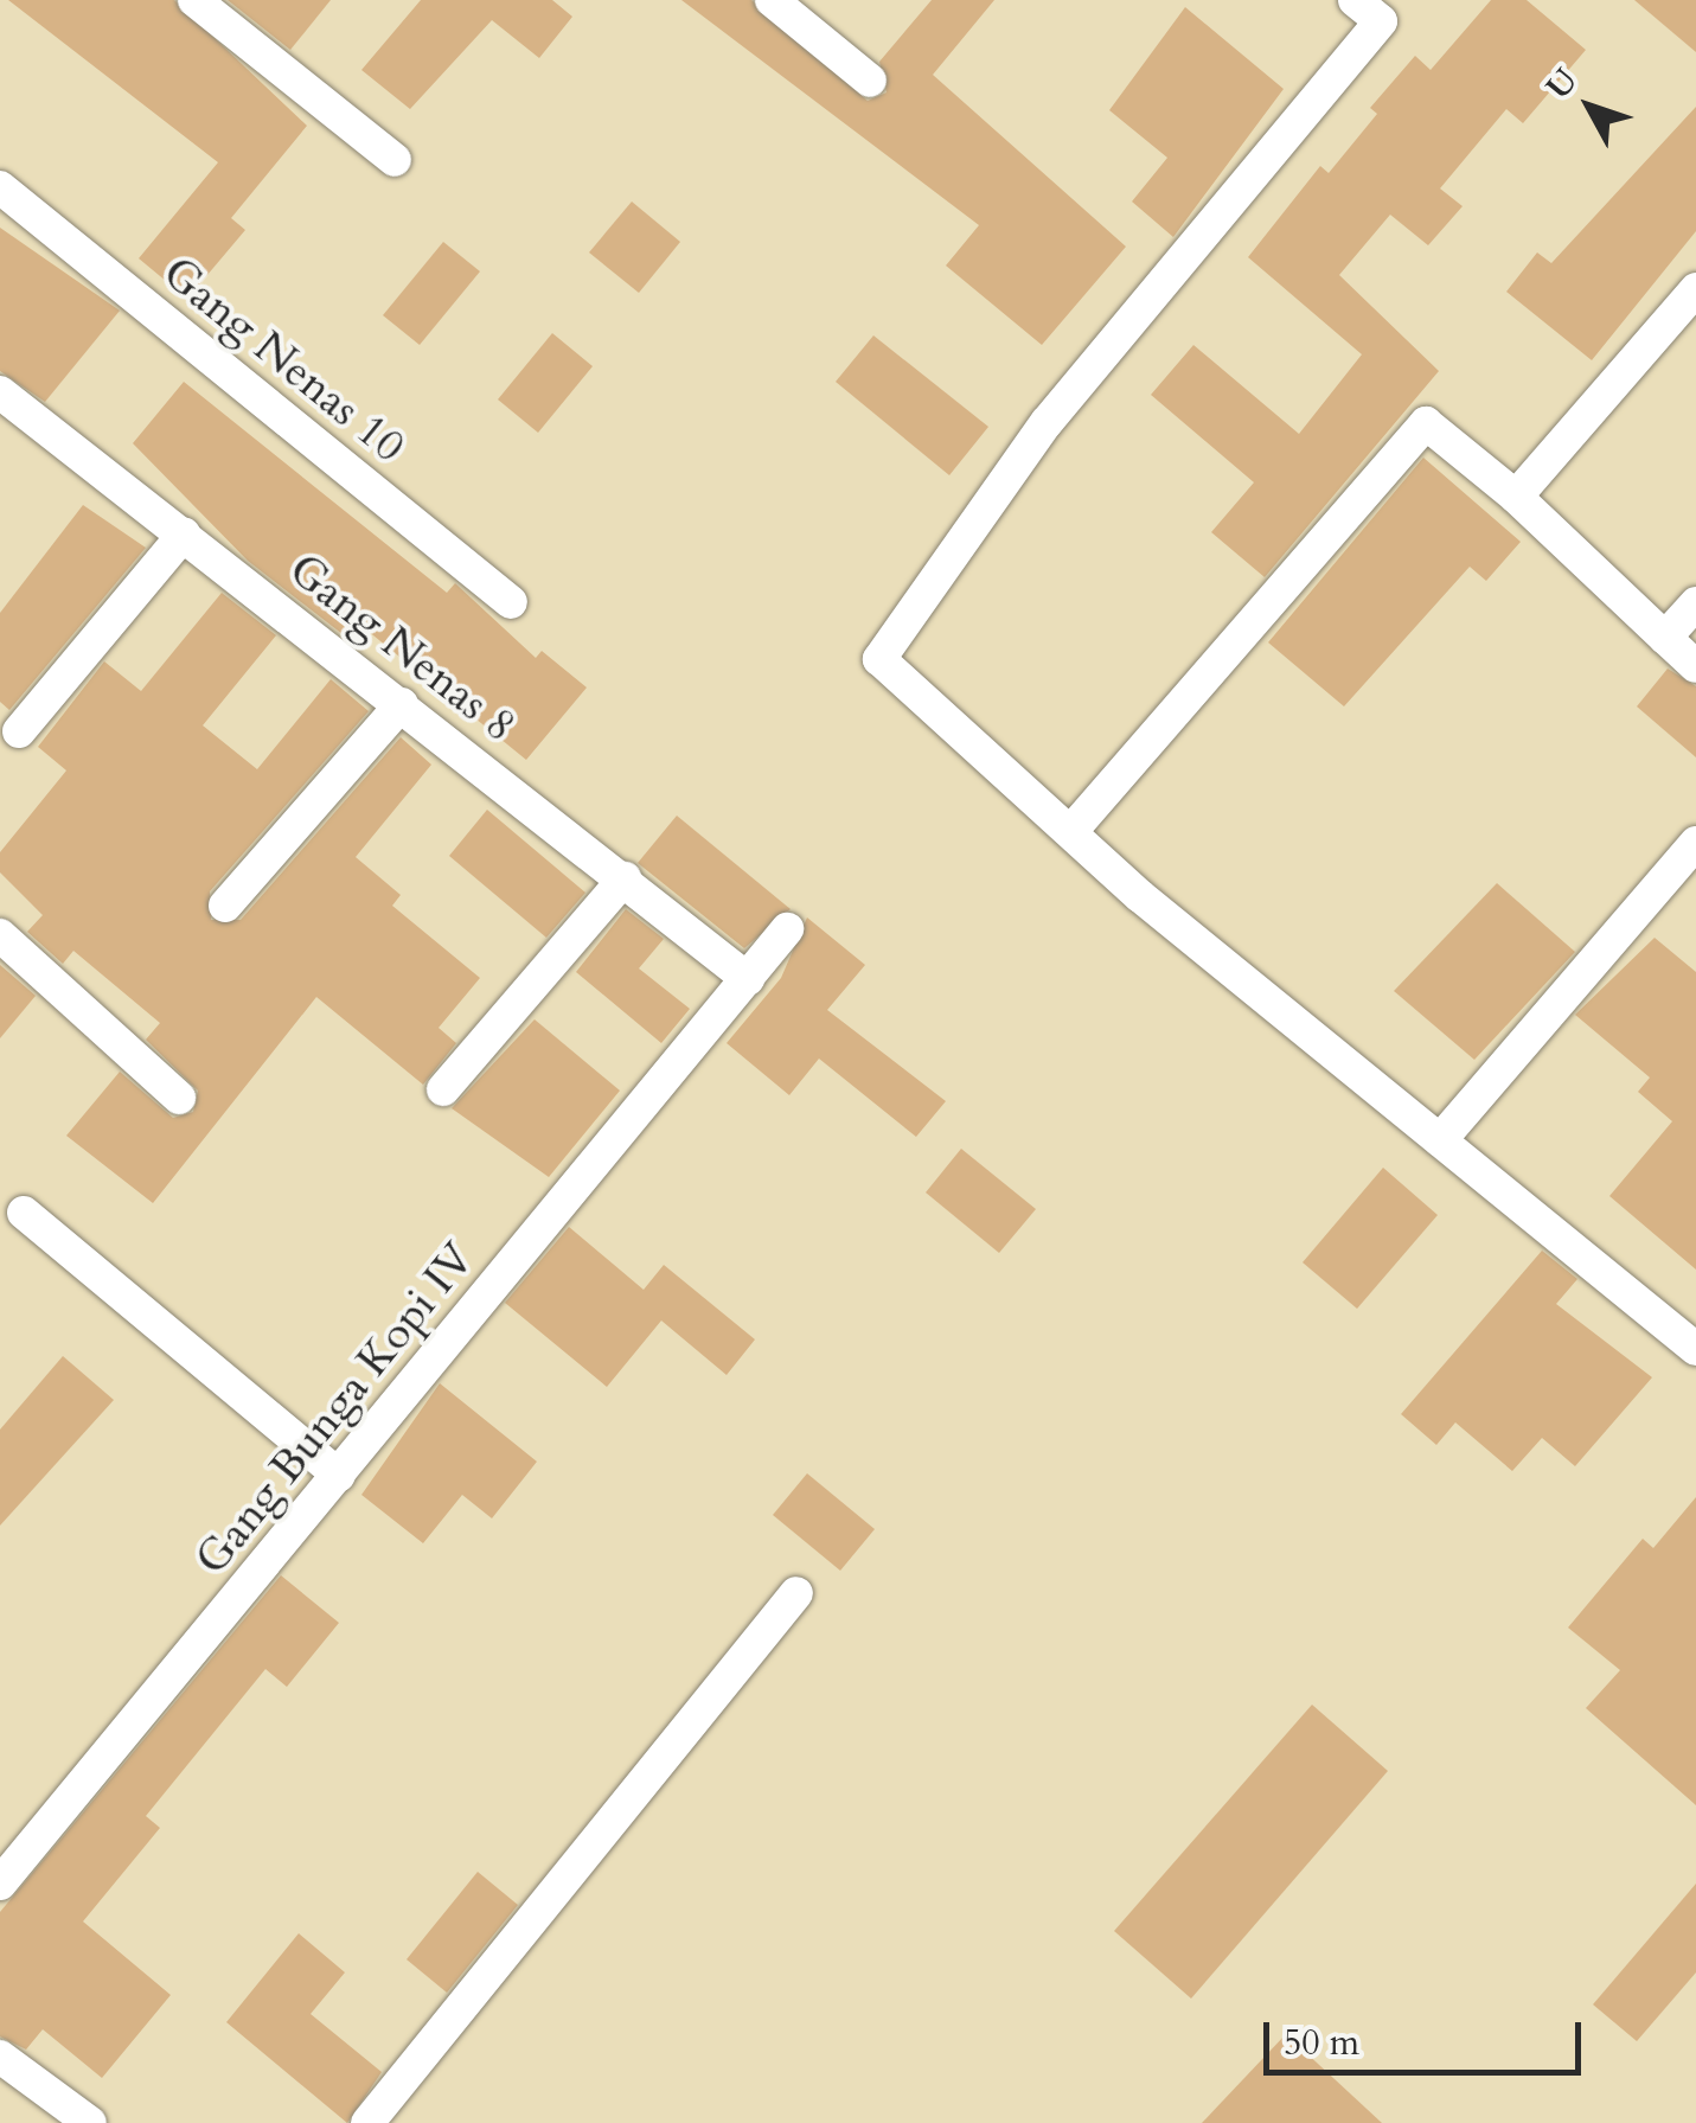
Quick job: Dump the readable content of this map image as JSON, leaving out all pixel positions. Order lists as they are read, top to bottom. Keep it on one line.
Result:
{"streets":{"street":["Gang Nenas 10","Gang Nenas 8","Gang Bunga Kopi IV"]},"crossings":[["Gang Nenas 8","Gang Bunga Kopi IV"]],"scale_bar":"50 m","north":"top left"}
